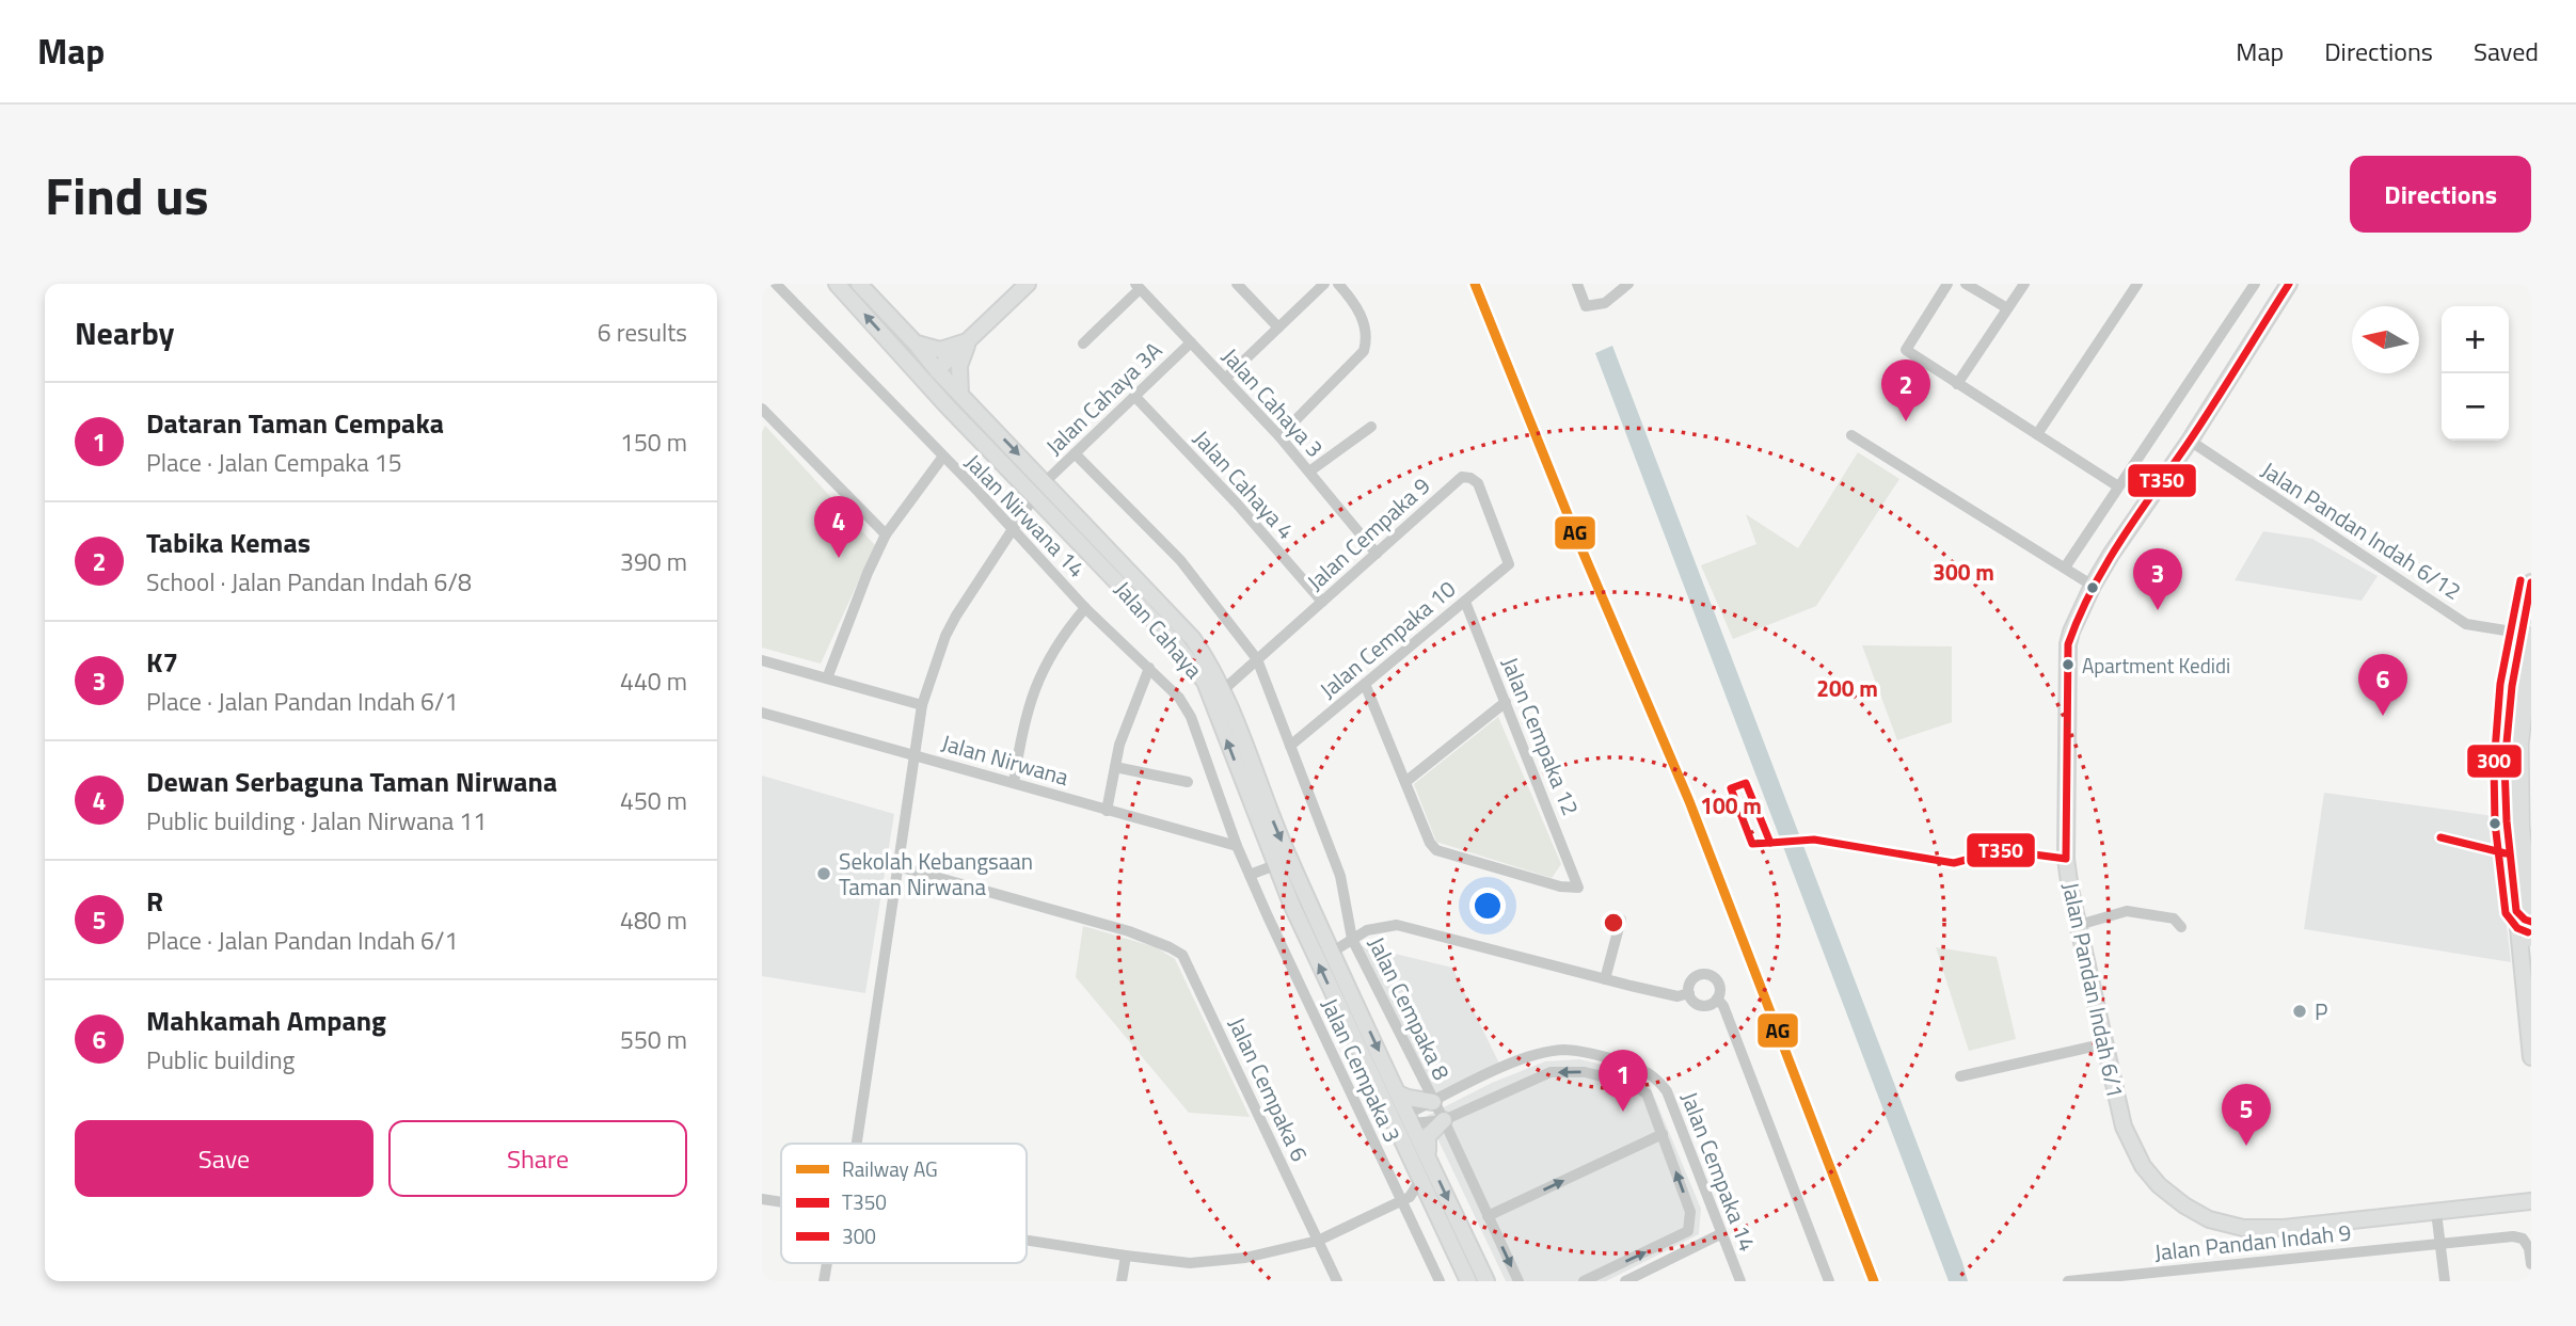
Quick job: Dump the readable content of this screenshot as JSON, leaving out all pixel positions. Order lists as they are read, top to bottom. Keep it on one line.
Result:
{"streets":{"main road":["Jalan Cahaya","Jalan Pandan Indah 6/1"],"street":["Jalan Cahaya 3A","Jalan Cahaya 3","Jalan Cahaya 4","Jalan Nirwana 14","Jalan Pandan Indah 6/12","Jalan Cempaka 9","Jalan Cempaka 10","Jalan Cempaka 12","Jalan Nirwana","Jalan Cempaka 8","Jalan Cempaka 3","Jalan Cempaka 6","Jalan Cempaka 14","Jalan Pandan Indah 9"]},"crossings":[["Jalan Cahaya 3A","Jalan Cahaya 3"],["Jalan Cahaya 3A","Jalan Cahaya 4"],["Jalan Cahaya 3A","Jalan Nirwana 14"],["Jalan Cahaya 3A","Jalan Cahaya"],["Jalan Cahaya 3A","Jalan Nirwana"],["Jalan Cahaya 3A","Jalan Cempaka 8"],["Jalan Cahaya 3A","Jalan Cempaka 6"],["Jalan Cahaya 3","Jalan Cempaka 9"],["Jalan Cahaya 4","Jalan Cempaka 9"],["Jalan Nirwana 14","Jalan Nirwana"],["Jalan Nirwana 14","Jalan Cempaka 3"],["Jalan Pandan Indah 6/12","Jalan Pandan Indah 6/1"],["Jalan Cempaka 9","Jalan Cahaya"],["Jalan Cempaka 9","Jalan Cempaka 10"],["Jalan Cempaka 9","Jalan Cempaka 8"],["Jalan Cahaya","Jalan Cempaka 14"],["Jalan Cempaka 10","Jalan Cempaka 12"],["Jalan Cempaka 10","Jalan Cempaka 8"],["Jalan Cempaka 8","Jalan Cempaka 14"]],"places":["Apartment Kedidi","Sekolah Kebangsaan Taman Nirwana","P"],"lines":["rail line AG","transit line T350","transit line 300"],"legend":["Railway AG","T350","300"],"north":"left","page":{"header":"Map","nav":["Map","Directions","Saved"],"title":"Find us","buttons":["Directions",["Save","Share"]],"heading":["Nearby","6 results"],"map_buttons":["+","−"],"pins":["2","4","3","6","1","5"],"list":[{"mark":"1","name":"Dataran Taman Cempaka","note":"Place · Jalan Cempaka 15","value":"150 m"},{"mark":"2","name":"Tabika Kemas","note":"School · Jalan Pandan Indah 6/8","value":"390 m"},{"mark":"3","name":"K7","note":"Place · Jalan Pandan Indah 6/1","value":"440 m"},{"mark":"4","name":"Dewan Serbaguna Taman Nirwana","note":"Public building · Jalan Nirwana 11","value":"450 m"},{"mark":"5","name":"R","note":"Place · Jalan Pandan Indah 6/1","value":"480 m"},{"mark":"6","name":"Mahkamah Ampang","note":"Public building","value":"550 m"}]},"rings":["300 m","200 m","100 m"]}
